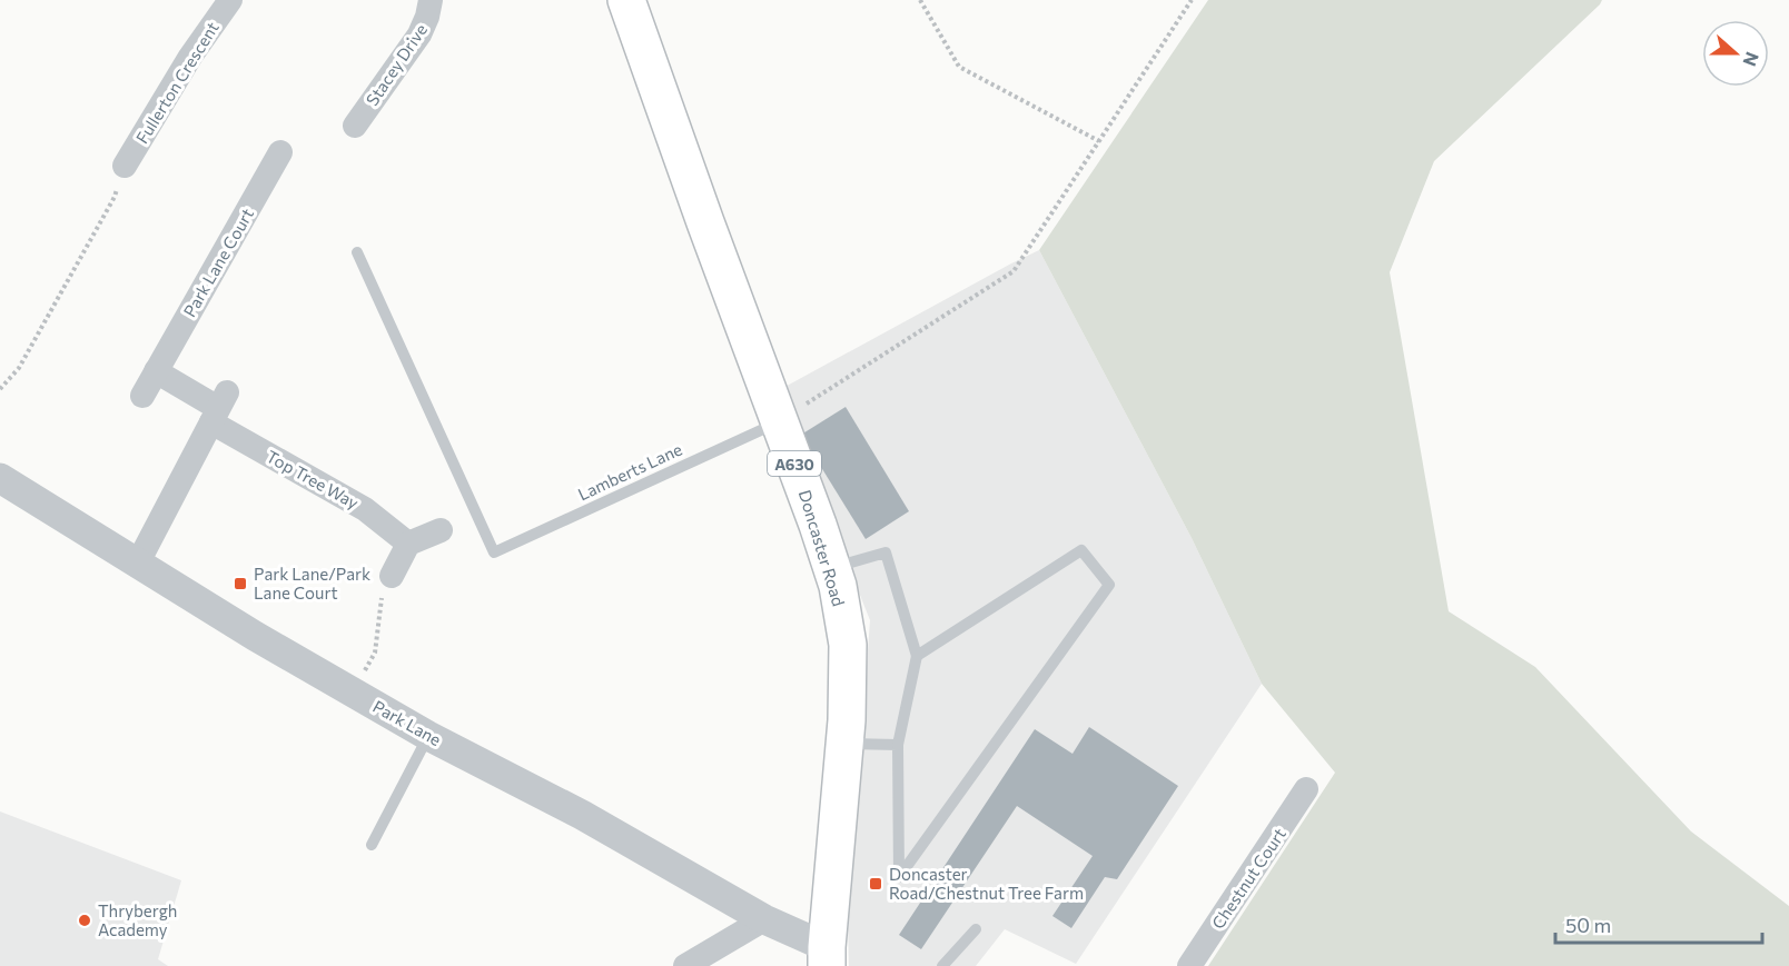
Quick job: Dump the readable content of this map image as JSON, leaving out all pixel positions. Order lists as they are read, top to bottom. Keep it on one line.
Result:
{"streets":{"main road":["A630","Doncaster Road"],"street":["Stacey Drive","Fullerton Crescent","Park Lane Court","Top Tree Way","Park Lane","Chestnut Court"],"lane":["Lamberts Lane"]},"crossings":[["Lamberts Lane","Doncaster Road"],["Doncaster Road","Park Lane"]],"places":{"transit":["Park Lane/Park Lane Court","Doncaster Road/Chestnut Tree Farm"],"other":["Thrybergh Academy"]},"scale_bar":"50 m","north":"right"}
